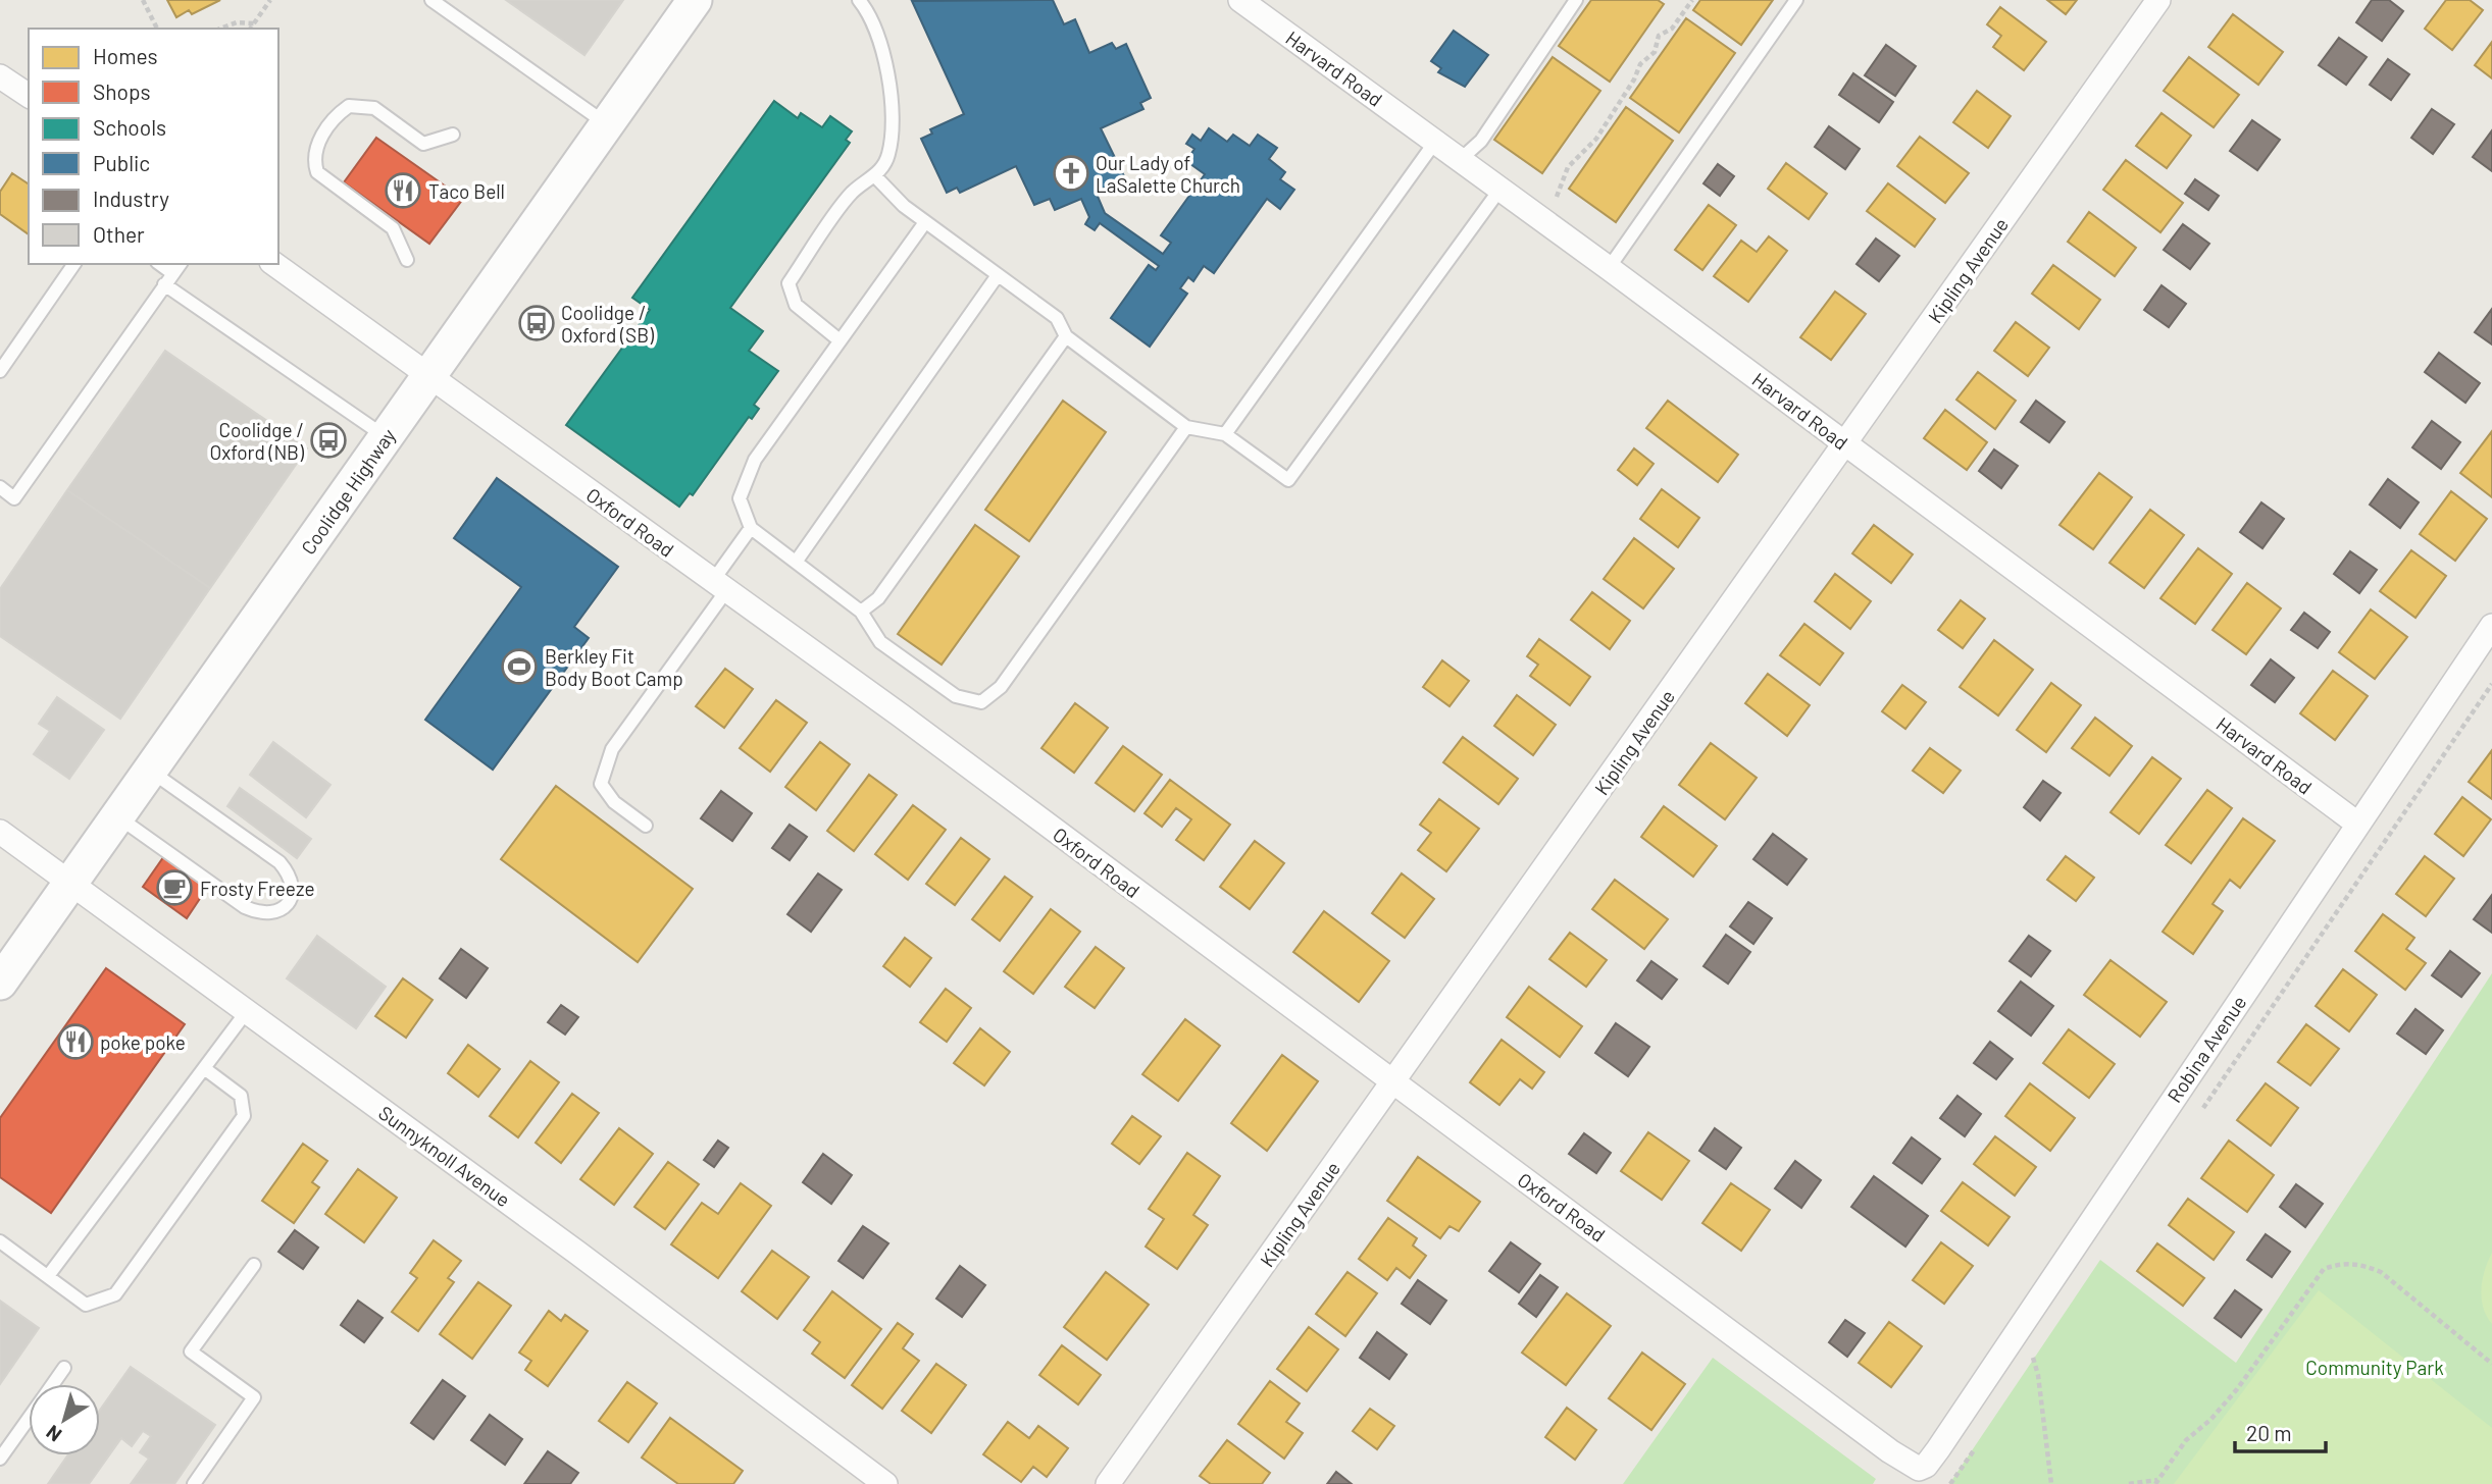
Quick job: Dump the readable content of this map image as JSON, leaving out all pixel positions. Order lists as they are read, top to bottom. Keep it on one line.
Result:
{"streets":{"main road":["Coolidge Highway"],"street":["Harvard Road","Kipling Avenue","Oxford Road","Robina Avenue","Sunnyknoll Avenue"]},"crossings":[["Harvard Road","Kipling Avenue"],["Harvard Road","Robina Avenue"],["Kipling Avenue","Oxford Road"],["Coolidge Highway","Oxford Road"],["Coolidge Highway","Sunnyknoll Avenue"],["Oxford Road","Robina Avenue"]],"parks":["Community Park"],"places":{"church":["Our Lady of LaSalette Church"],"restaurant":["Taco Bell","poke poke"],"bus stop":["Coolidge / Oxford (SB)","Coolidge / Oxford (NB)"],"sports":["Berkley Fit Body Boot Camp"],"cafe":["Frosty Freeze"]},"legend":["Homes","Shops","Schools","Public","Industry","Other"],"scale_bar":"20 m","north":"bottom left"}
